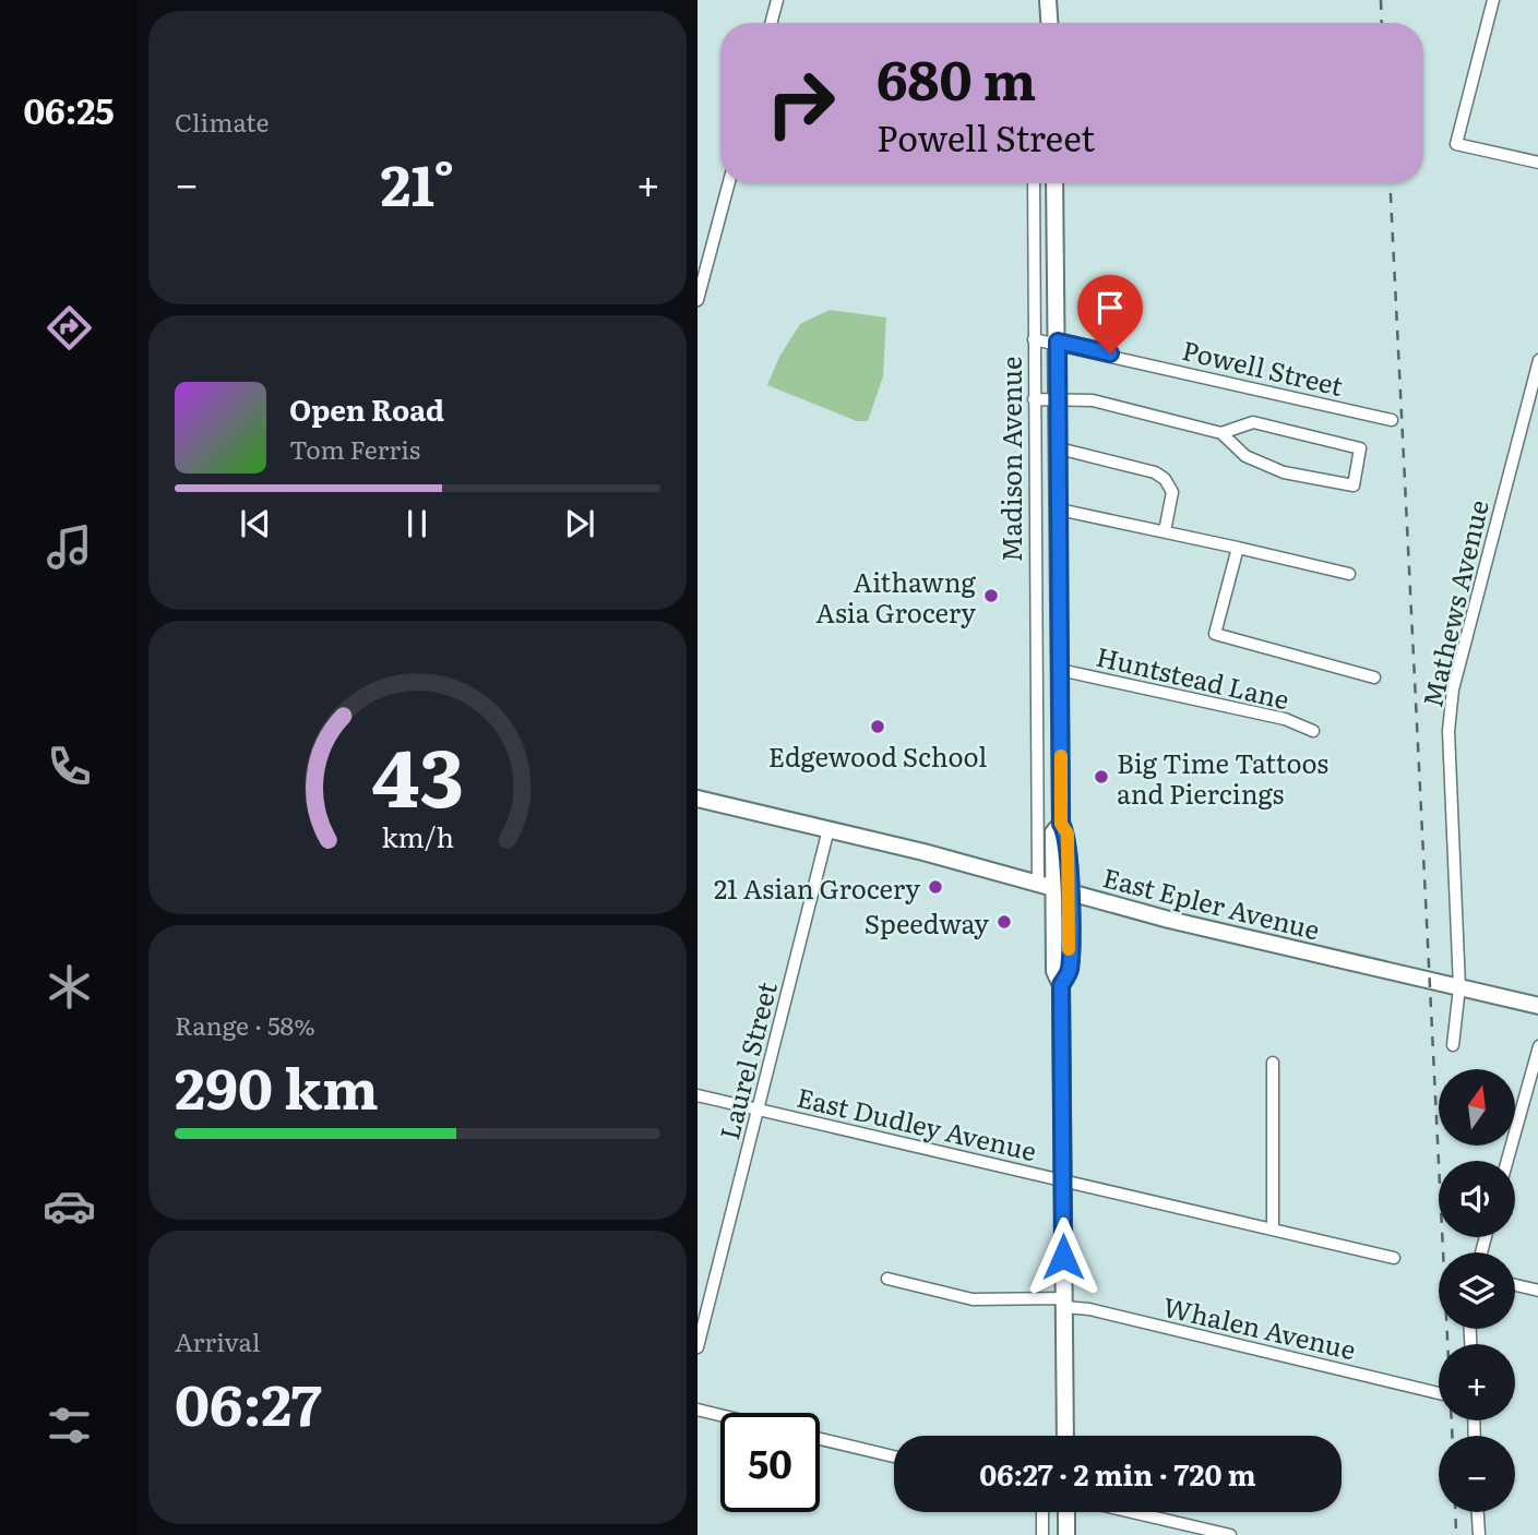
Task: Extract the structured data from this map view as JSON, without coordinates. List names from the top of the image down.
{
  "streets": {
    "main road": ["Madison Avenue", "East Epler Avenue"],
    "street": [
      "Powell Street",
      "Mathews Avenue",
      "Huntstead Lane",
      "Laurel Street",
      "East Dudley Avenue",
      "Whalen Avenue"
    ]
  },
  "crossings": [
    ["Powell Street", "Madison Avenue"],
    ["Madison Avenue", "Huntstead Lane"],
    ["Madison Avenue", "East Epler Avenue"],
    ["Madison Avenue", "East Dudley Avenue"],
    ["Madison Avenue", "Whalen Avenue"],
    ["Mathews Avenue", "East Epler Avenue"],
    ["East Epler Avenue", "Laurel Street"],
    ["Laurel Street", "East Dudley Avenue"]
  ],
  "places": [
    "Aithawng Asia Grocery",
    "Edgewood School",
    "Big Time Tattoos and Piercings",
    "21 Asian Grocery",
    "Speedway"
  ],
  "north": "top",
  "page": {
    "tabs": "06:25",
    "tile": [
      "Climate",
      ["Range · 58%", "290 km"],
      ["Arrival", "06:27"]
    ],
    "turn": ["680 m", "Powell Street"],
    "heat": ["−", "21°", "+"],
    "song": ["Open Road", "Tom Ferris"],
    "map_buttons": ["+", "−"],
    "limit": "50",
    "trip": "06:27 · 2 min · 720 m",
    "gauge": ["43", "km/h"]
  }
}
